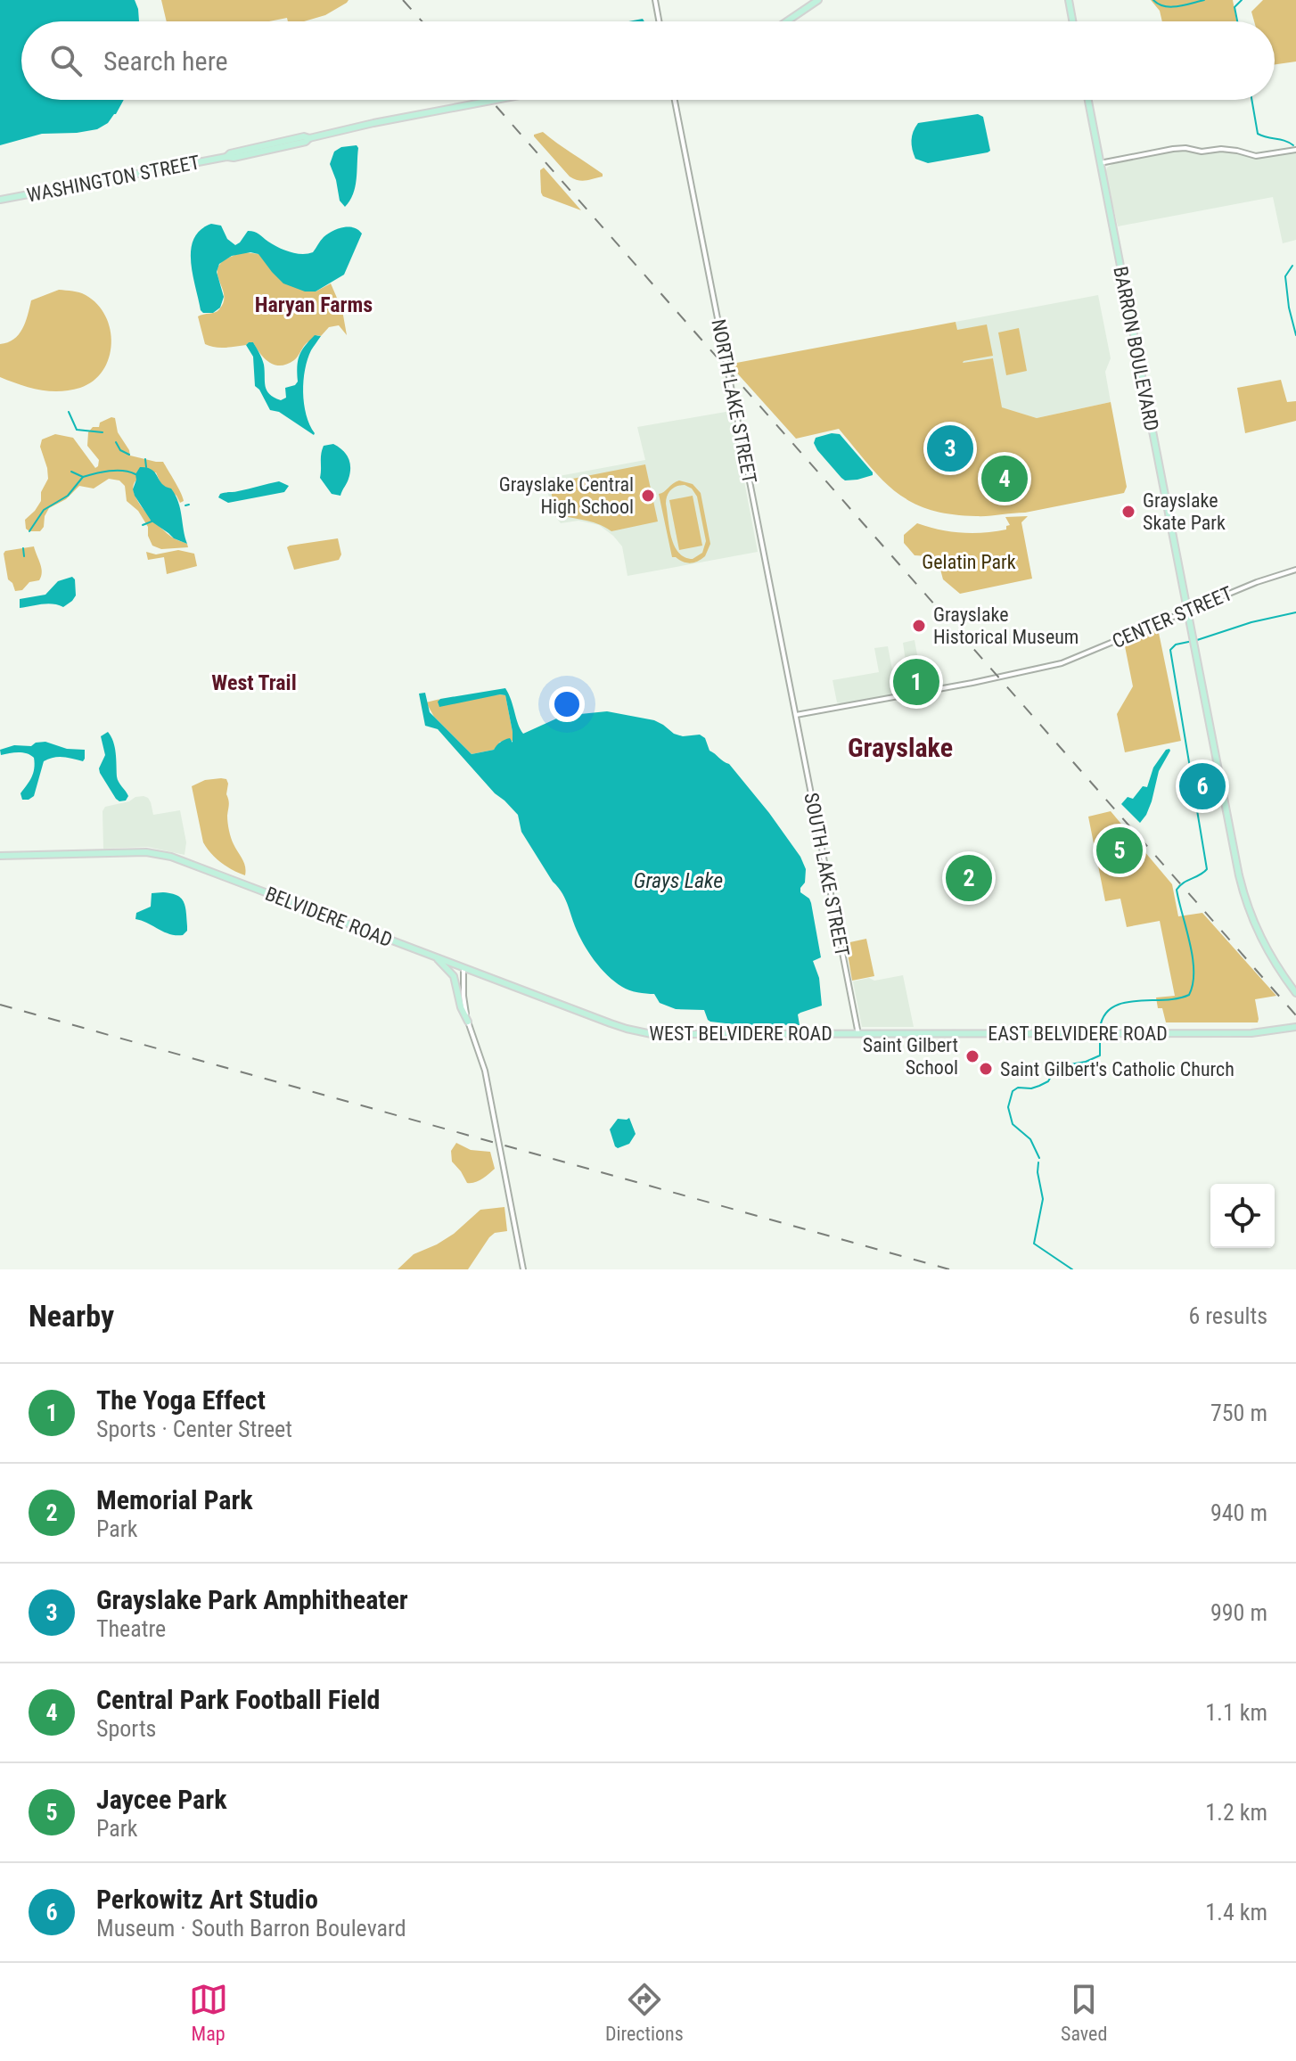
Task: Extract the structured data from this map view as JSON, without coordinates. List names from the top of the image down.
{
  "streets": {
    "main road": [
      "WASHINGTON STREET",
      "BARRON BOULEVARD",
      "BELVIDERE ROAD",
      "WEST BELVIDERE ROAD",
      "EAST BELVIDERE ROAD"
    ],
    "street": ["NORTH LAKE STREET", "CENTER STREET", "SOUTH LAKE STREET"]
  },
  "crossings": [
    ["BARRON BOULEVARD", "CENTER STREET"],
    ["NORTH LAKE STREET", "CENTER STREET"],
    ["NORTH LAKE STREET", "SOUTH LAKE STREET"],
    ["CENTER STREET", "SOUTH LAKE STREET"],
    ["SOUTH LAKE STREET", "WEST BELVIDERE ROAD"],
    ["SOUTH LAKE STREET", "EAST BELVIDERE ROAD"],
    ["BELVIDERE ROAD", "WEST BELVIDERE ROAD"],
    ["WEST BELVIDERE ROAD", "EAST BELVIDERE ROAD"]
  ],
  "districts": ["Haryan Farms", "West Trail", "Grayslake"],
  "water": ["Grays Lake"],
  "parks": ["Gelatin Park"],
  "places": [
    "Grayslake Central High School",
    "Grayslake Skate Park",
    "Grayslake Historical Museum",
    "Saint Gilbert School",
    "Saint Gilbert's Catholic Church"
  ],
  "page": {
    "search": "Search here",
    "pins": [
      "3",
      "4",
      "1",
      "6",
      "5",
      "2"
    ],
    "heading": ["Nearby", "6 results"],
    "list": [
      {
        "mark": "1",
        "name": "The Yoga Effect",
        "note": "Sports · Center Street",
        "value": "750 m"
      },
      {
        "mark": "2",
        "name": "Memorial Park",
        "note": "Park",
        "value": "940 m"
      },
      {
        "mark": "3",
        "name": "Grayslake Park Amphitheater",
        "note": "Theatre",
        "value": "990 m"
      },
      {
        "mark": "4",
        "name": "Central Park Football Field",
        "note": "Sports",
        "value": "1.1 km"
      },
      {
        "mark": "5",
        "name": "Jaycee Park",
        "note": "Park",
        "value": "1.2 km"
      },
      {
        "mark": "6",
        "name": "Perkowitz Art Studio",
        "note": "Museum · South Barron Boulevard",
        "value": "1.4 km"
      }
    ],
    "nav": ["Map", "Directions", "Saved"]
  }
}
